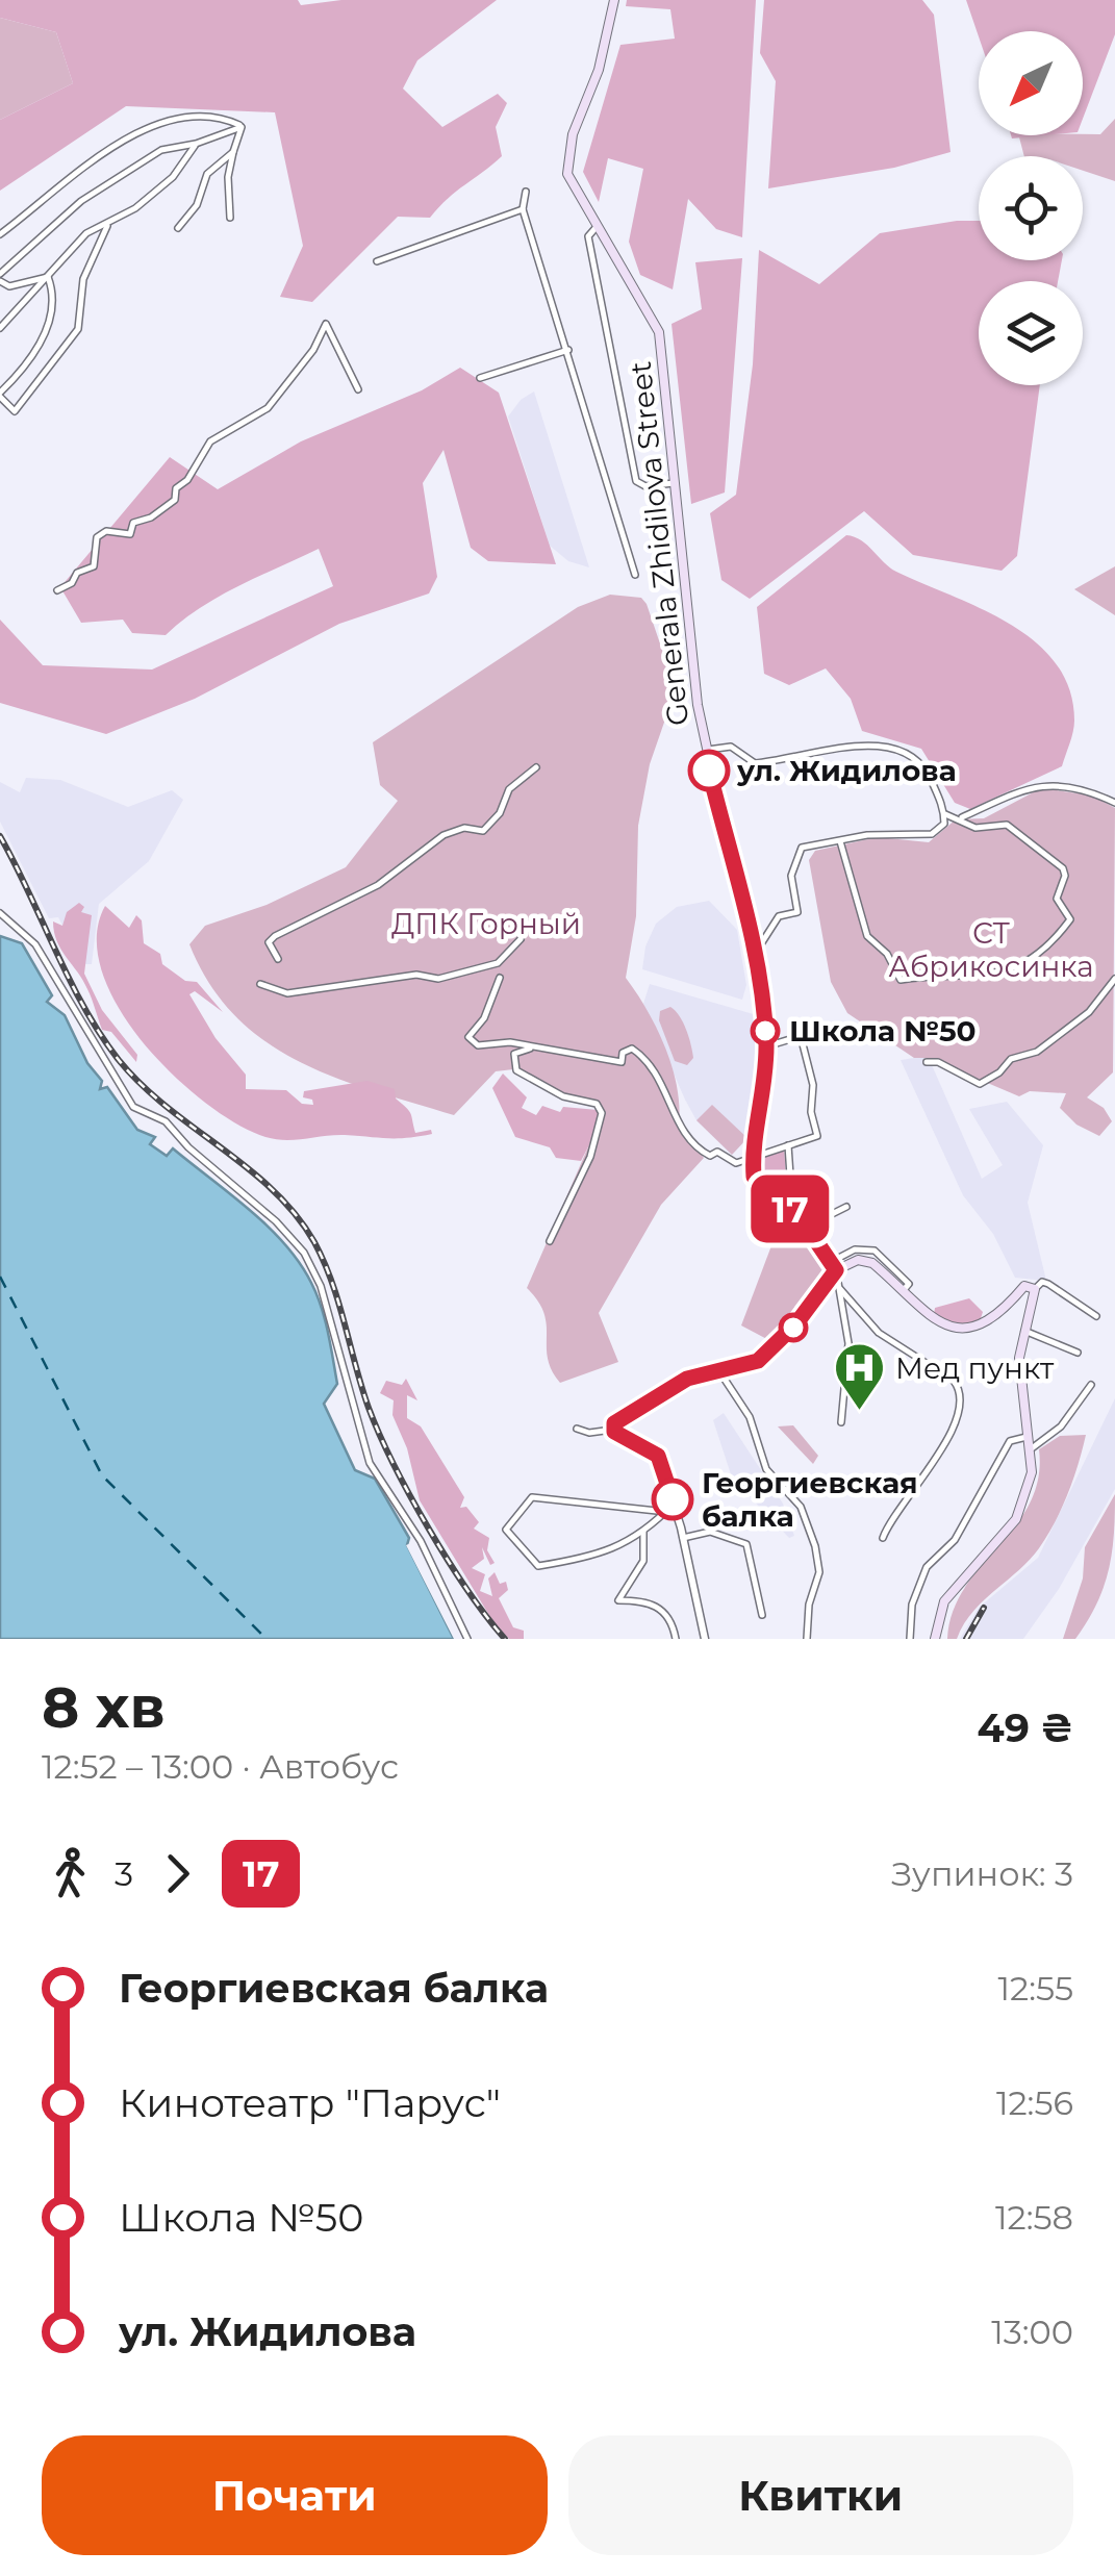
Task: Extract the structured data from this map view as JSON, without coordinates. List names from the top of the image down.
{
  "streets": {
    "main road": ["Generala Zhidilova Street"]
  },
  "parks": ["ДПК Горный", "СТ Абрикосинка"],
  "places": {
    "other": ["ул. Жидилова", "Школа №50", "Георгиевская балка"],
    "hospital": ["Мед пункт"]
  },
  "lines": ["bus line 17"],
  "north": "bottom left",
  "page": {
    "on_map": "17",
    "heading": ["8 хв", "12:52 – 13:00 · Автобус", "49 ₴"],
    "legs": ["3", "17", "Зупинок: 3"],
    "list": [
      {
        "name": "Георгиевская балка",
        "value": "12:55"
      },
      {
        "name": "Кинотеатр \"Парус\"",
        "value": "12:56"
      },
      {
        "name": "Школа №50",
        "value": "12:58"
      },
      {
        "name": "ул. Жидилова",
        "value": "13:00"
      }
    ],
    "buttons": ["Почати", "Квитки"]
  }
}
